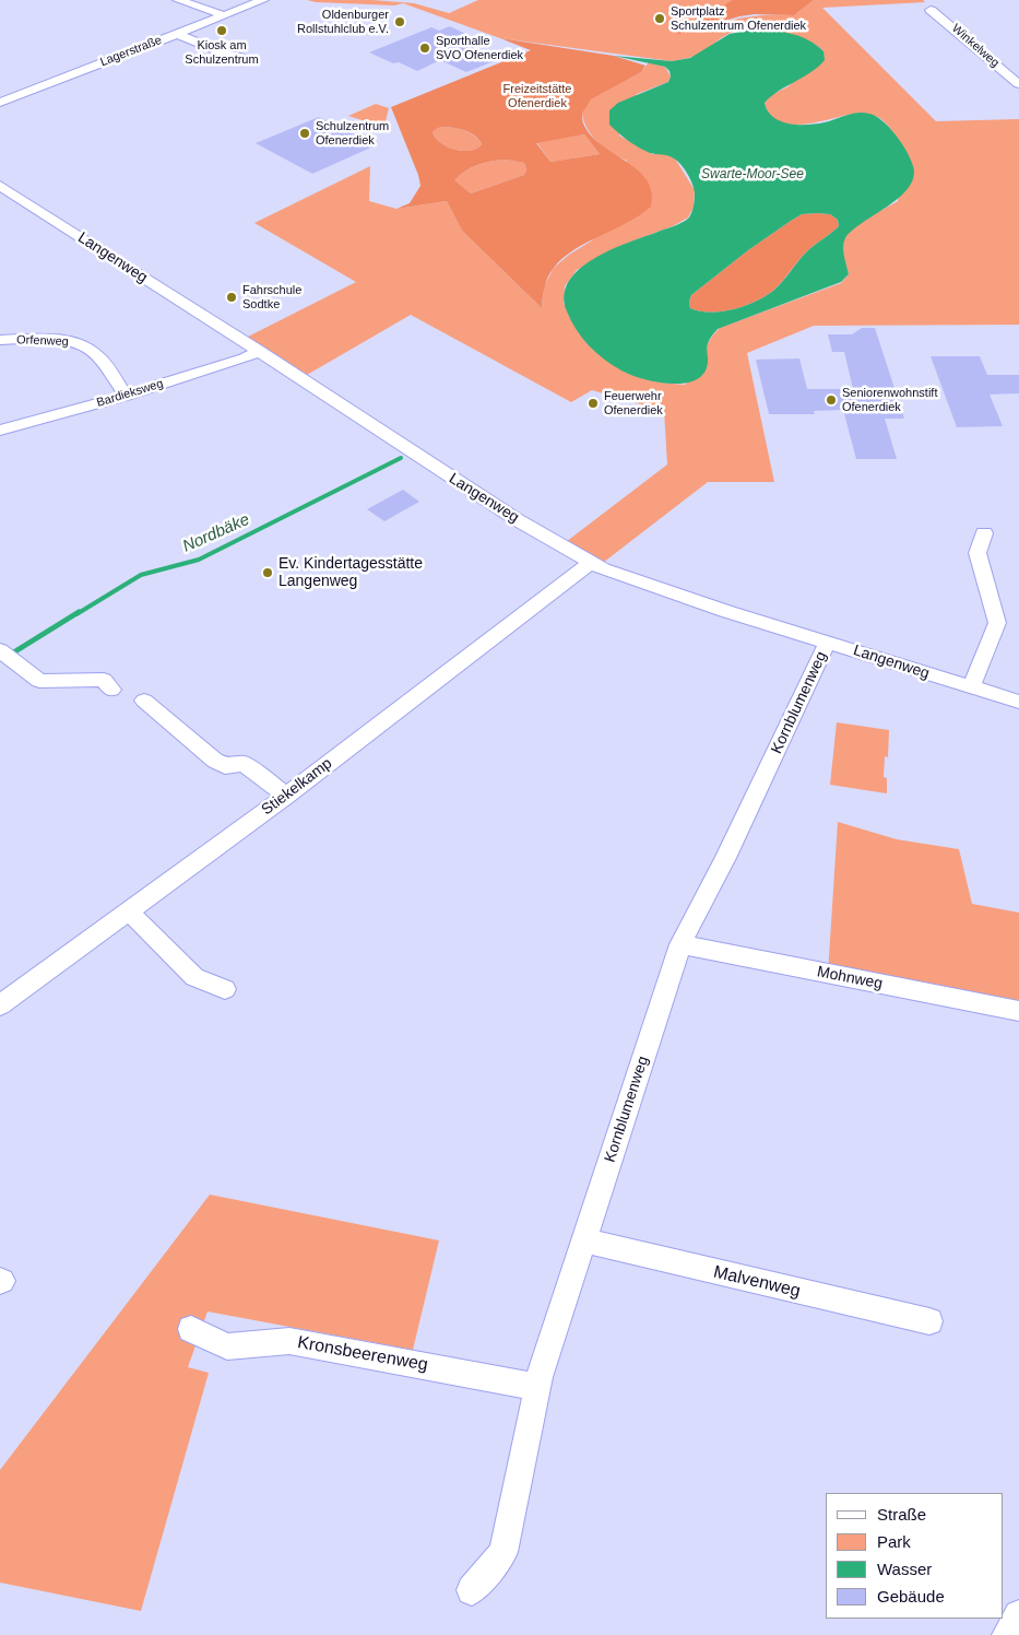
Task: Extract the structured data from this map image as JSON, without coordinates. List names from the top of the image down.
{
  "streets": {
    "street": [
      "Winkelweg",
      "Lagerstraße",
      "Langenweg",
      "Orfenweg",
      "Bardieksweg",
      "Kornblumenweg",
      "Stiekelkamp",
      "Mohnweg",
      "Malvenweg",
      "Kronsbeerenweg"
    ]
  },
  "crossings": [
    ["Langenweg", "Bardieksweg"],
    ["Langenweg", "Kornblumenweg"],
    ["Langenweg", "Stiekelkamp"],
    ["Orfenweg", "Bardieksweg"],
    ["Kornblumenweg", "Mohnweg"],
    ["Kornblumenweg", "Malvenweg"],
    ["Kornblumenweg", "Kronsbeerenweg"]
  ],
  "water": ["Swarte-Moor-See", "Nordbäke"],
  "parks": ["Freizeitstätte Ofenerdiek"],
  "places": [
    "Sportplatz Schulzentrum Ofenerdiek",
    "Oldenburger Rollstuhlclub e.V.",
    "Kiosk am Schulzentrum",
    "Sporthalle SVO Ofenerdiek",
    "Schulzentrum Ofenerdiek",
    "Fahrschule Sodtke",
    "Seniorenwohnstift Ofenerdiek",
    "Feuerwehr Ofenerdiek",
    "Ev. Kindertagesstätte Langenweg"
  ],
  "legend": [
    "Straße",
    "Park",
    "Wasser",
    "Gebäude"
  ]
}
